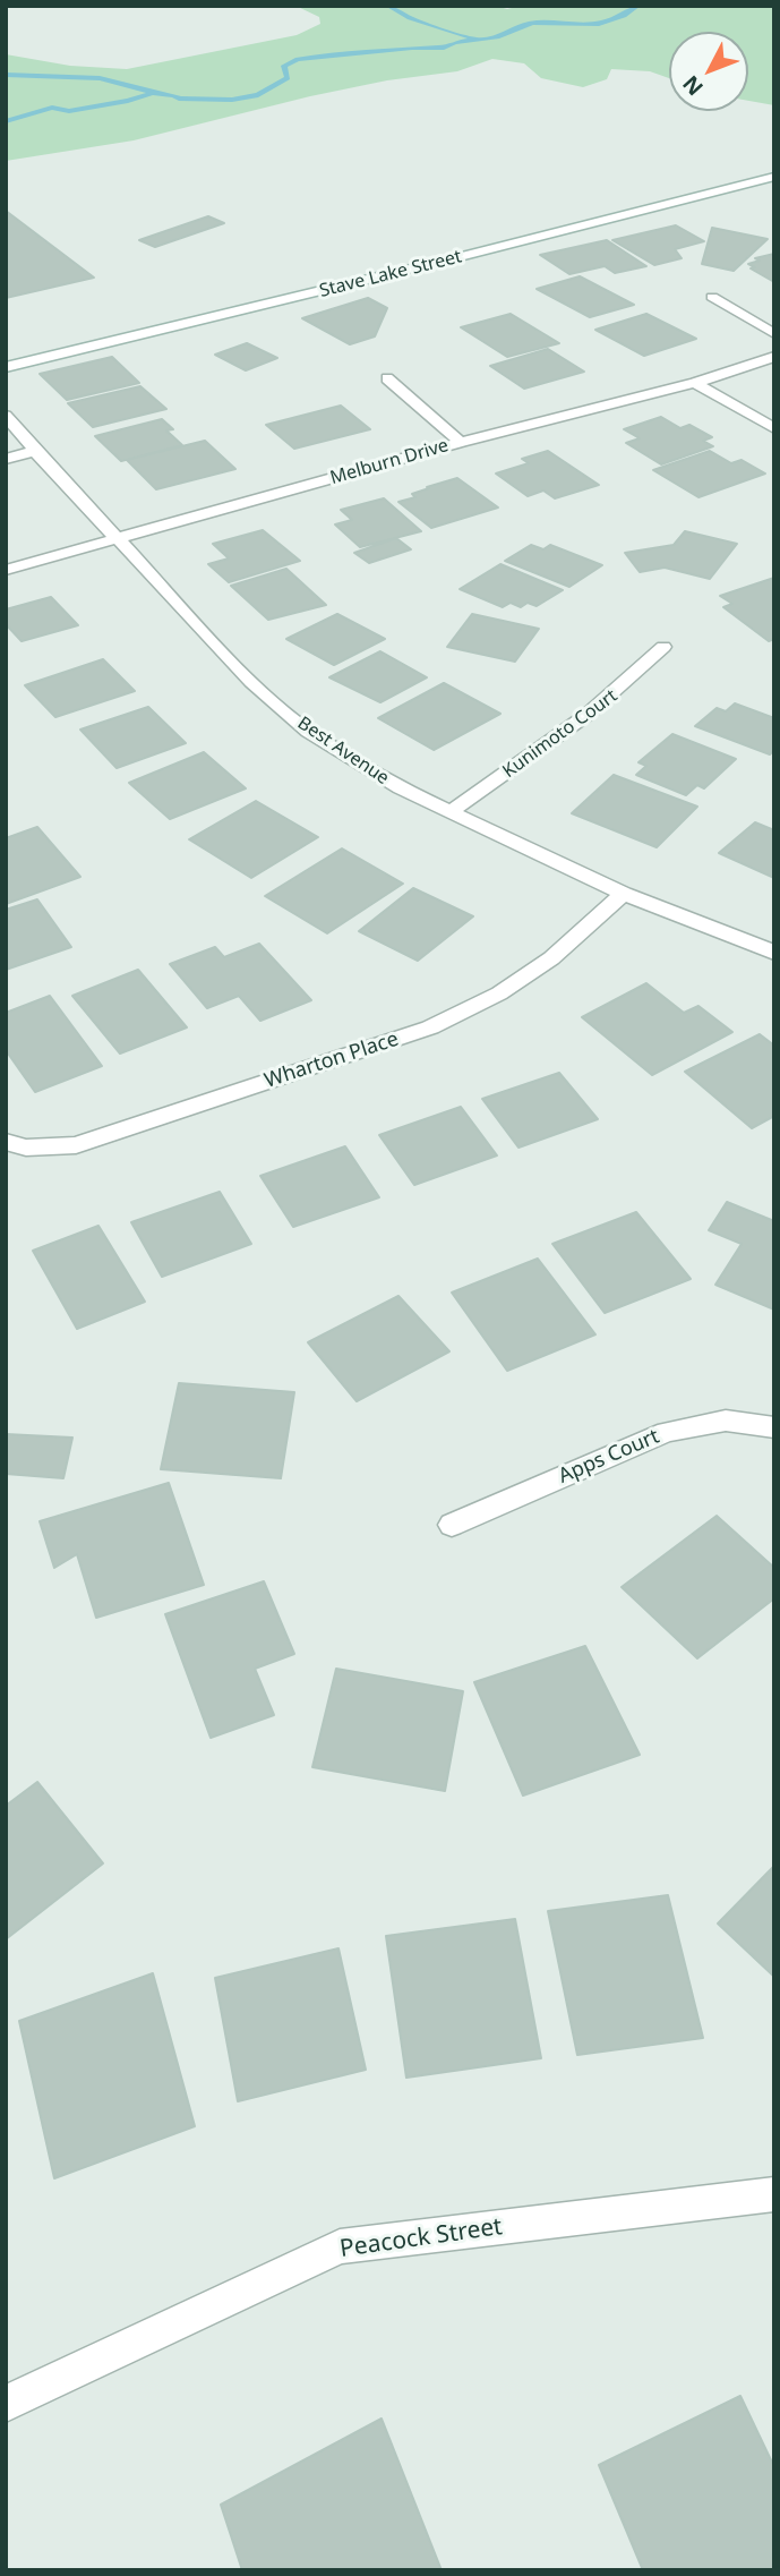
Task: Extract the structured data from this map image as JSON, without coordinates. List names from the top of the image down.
{
  "streets": {
    "street": [
      "Stave Lake Street",
      "Melburn Drive",
      "Kunimoto Court",
      "Best Avenue",
      "Wharton Place",
      "Apps Court",
      "Peacock Street"
    ]
  },
  "crossings": [
    ["Melburn Drive", "Best Avenue"],
    ["Kunimoto Court", "Best Avenue"],
    ["Best Avenue", "Wharton Place"]
  ],
  "north": "bottom left"
}
